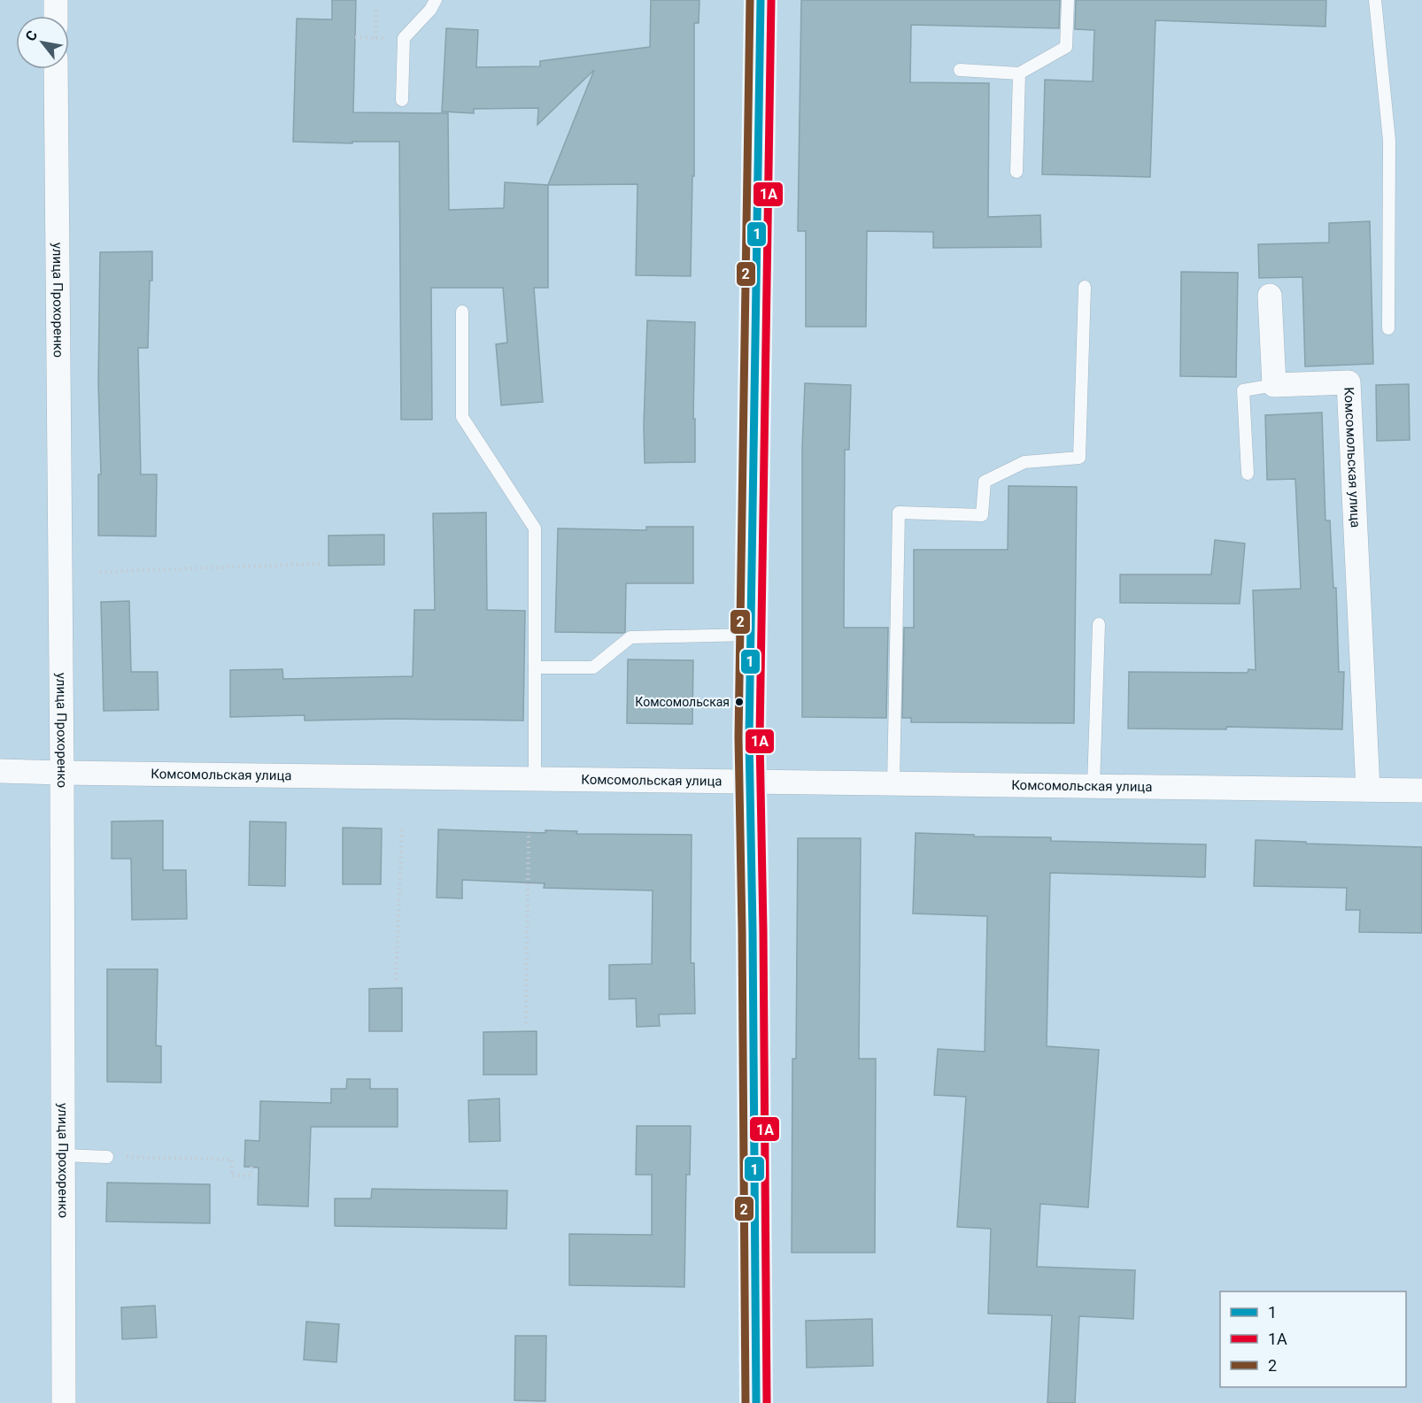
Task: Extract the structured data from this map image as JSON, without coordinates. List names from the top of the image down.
{
  "streets": {
    "street": ["улица Прохоренко", "Комсомольская улица"]
  },
  "crossings": [
    ["улица Прохоренко", "Комсомольская улица"]
  ],
  "places": ["Комсомольская"],
  "lines": ["transit line 1", "transit line 1А", "transit line 2"],
  "legend": ["1", "1А", "2"],
  "north": "top left"
}
